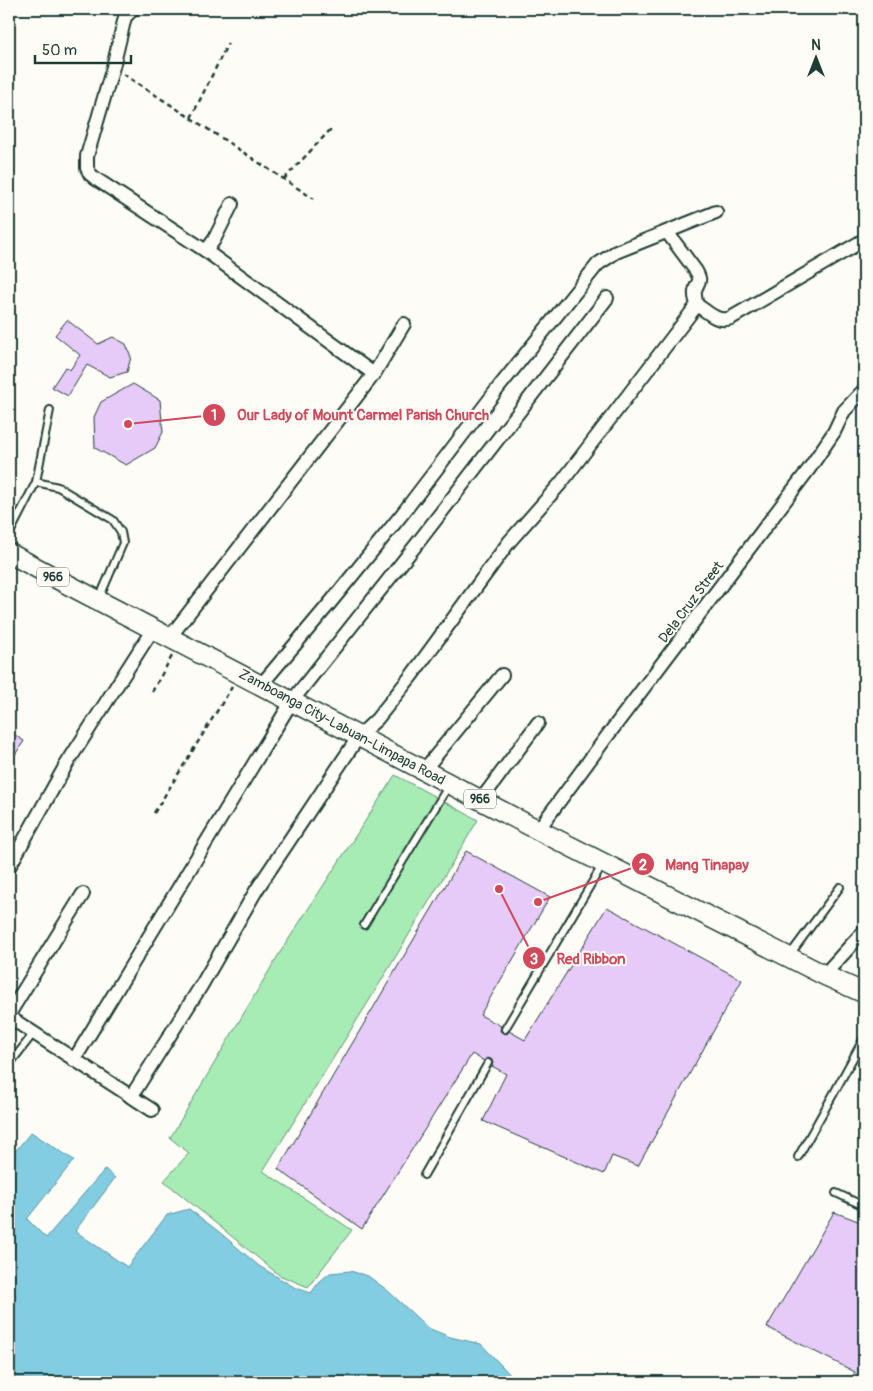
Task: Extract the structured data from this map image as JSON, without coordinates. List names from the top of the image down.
{
  "streets": {
    "main road": ["966", "Zamboanga City-Labuan-Limpapa Road"],
    "street": ["Dela Cruz Street"]
  },
  "crossings": [
    ["Dela Cruz Street", "Zamboanga City-Labuan-Limpapa Road"]
  ],
  "places": ["Our Lady of Mount Carmel Parish Church", "Red Ribbon", "Mang Tinapay"],
  "scale_bar": "50 m",
  "north": "top"
}
